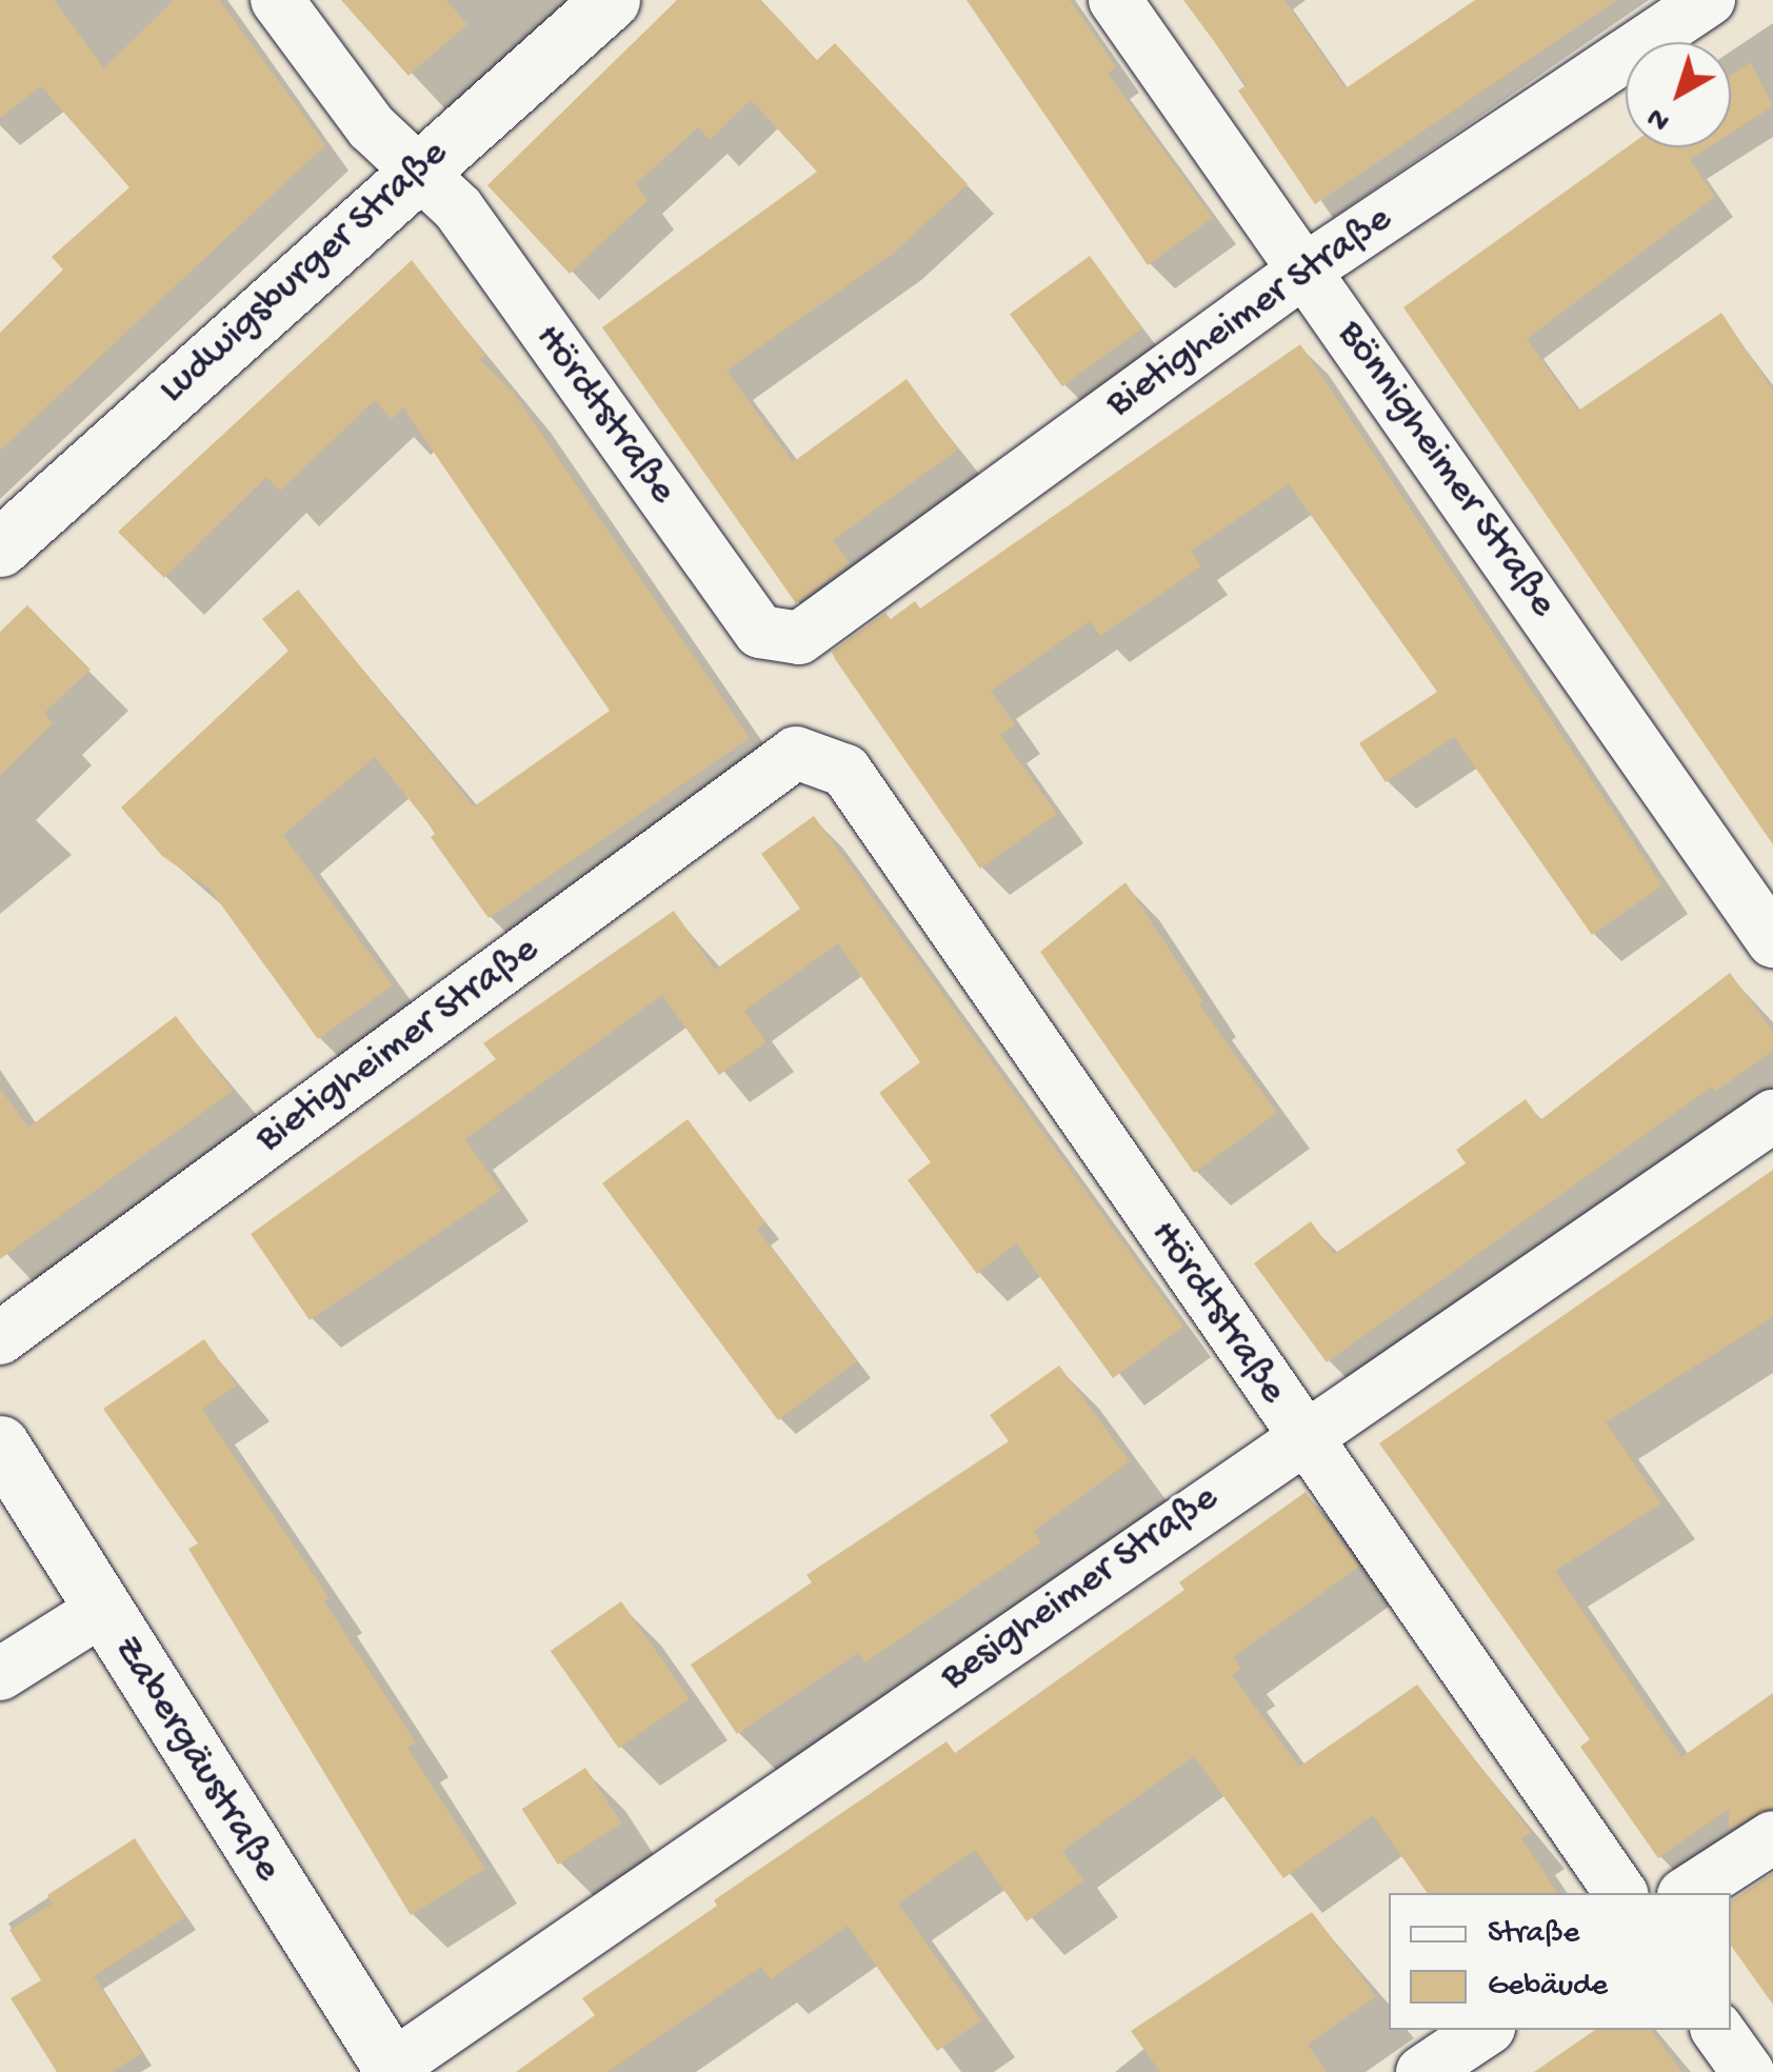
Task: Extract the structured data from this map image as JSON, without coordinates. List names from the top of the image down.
{
  "streets": {
    "main road": ["Ludwigsburger Straße", "Zabergäustraße"],
    "street": [
      "Bietigheimer Straße",
      "Hördtstraße",
      "Bönnigheimer Straße",
      "Besigheimer Straße"
    ]
  },
  "crossings": [
    ["Ludwigsburger Straße", "Hördtstraße"],
    ["Bietigheimer Straße", "Hördtstraße"],
    ["Bietigheimer Straße", "Bönnigheimer Straße"],
    ["Hördtstraße", "Besigheimer Straße"],
    ["Besigheimer Straße", "Zabergäustraße"]
  ],
  "legend": ["Straße", "Gebäude"],
  "north": "bottom left"
}
